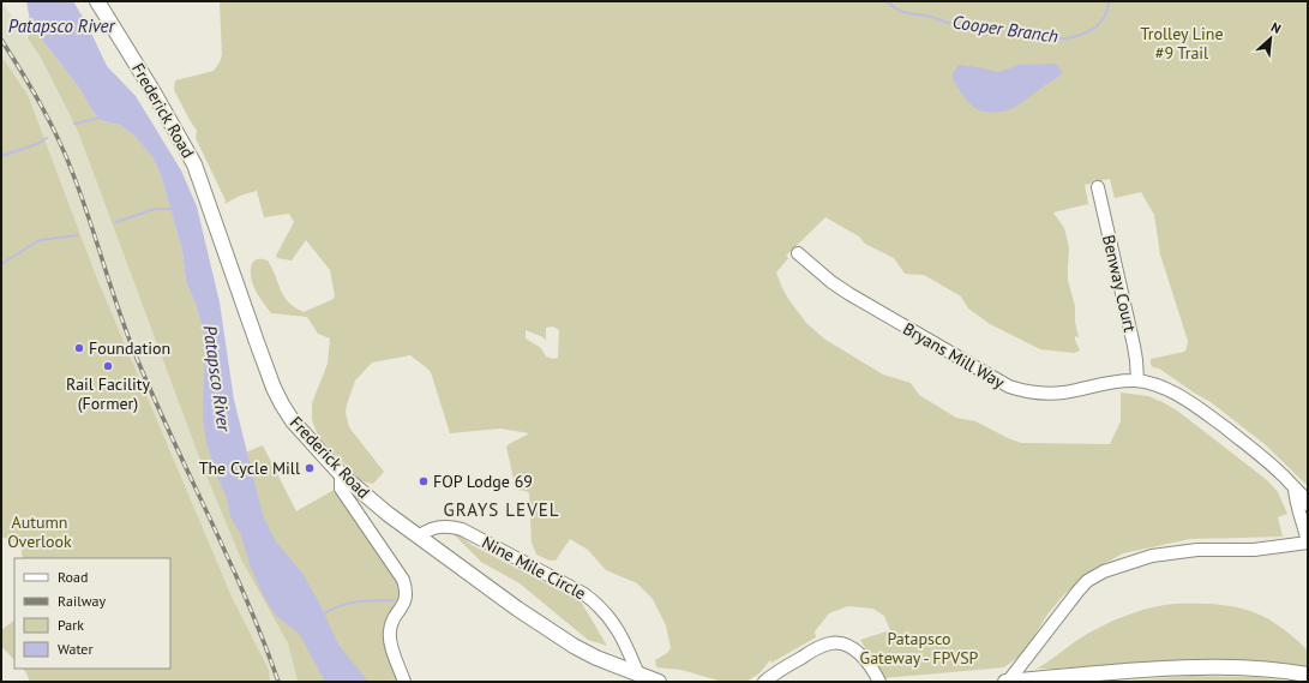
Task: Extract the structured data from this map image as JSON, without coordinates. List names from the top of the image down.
{
  "streets": {
    "main road": ["Frederick Road"],
    "street": ["Benway Court", "Bryans Mill Way", "Nine Mile Circle"]
  },
  "crossings": [
    ["Frederick Road", "Nine Mile Circle"],
    ["Benway Court", "Bryans Mill Way"]
  ],
  "districts": ["GRAYS LEVEL"],
  "water": ["Patapsco River", "Cooper Branch"],
  "parks": ["Trolley Line #9 Trail", "Autumn Overlook", "Patapsco Gateway - FPVSP"],
  "places": [
    "Foundation",
    "Rail Facility (Former)",
    "The Cycle Mill",
    "FOP Lodge 69"
  ],
  "legend": [
    "Road",
    "Railway",
    "Park",
    "Water"
  ],
  "north": "top right"
}
